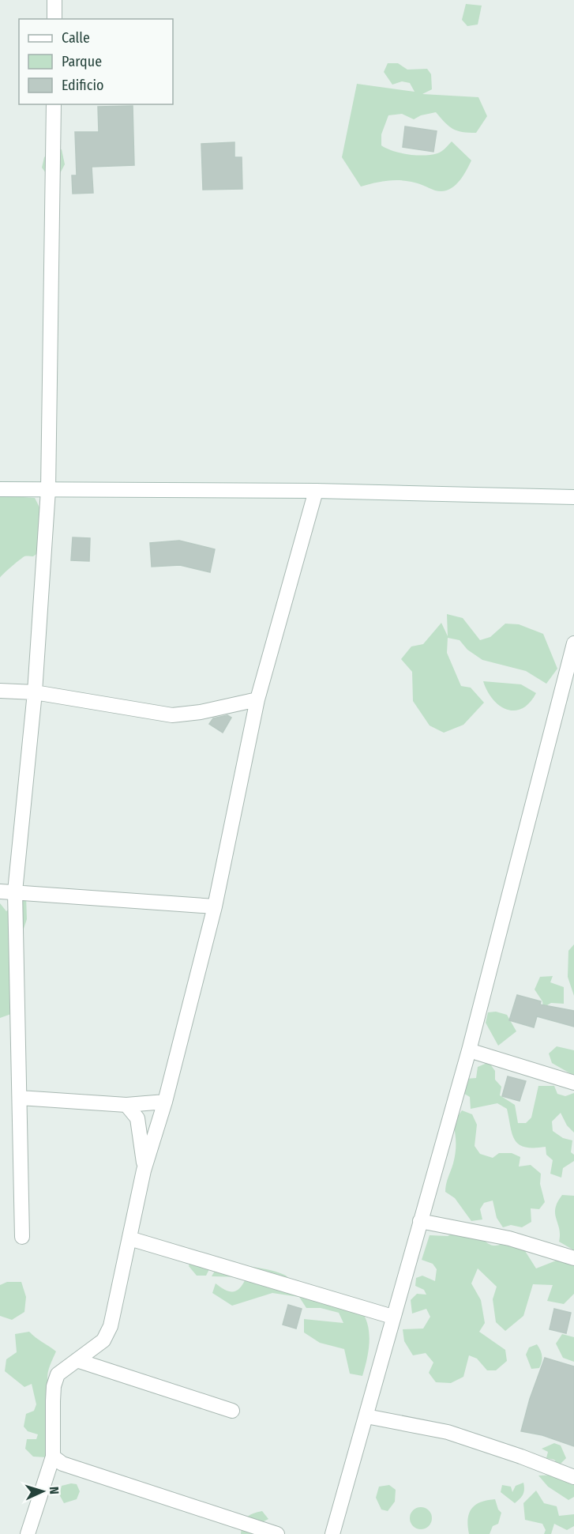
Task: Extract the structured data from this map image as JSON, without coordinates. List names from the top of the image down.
{
  "legend": ["Calle", "Parque", "Edificio"],
  "north": "right"
}
